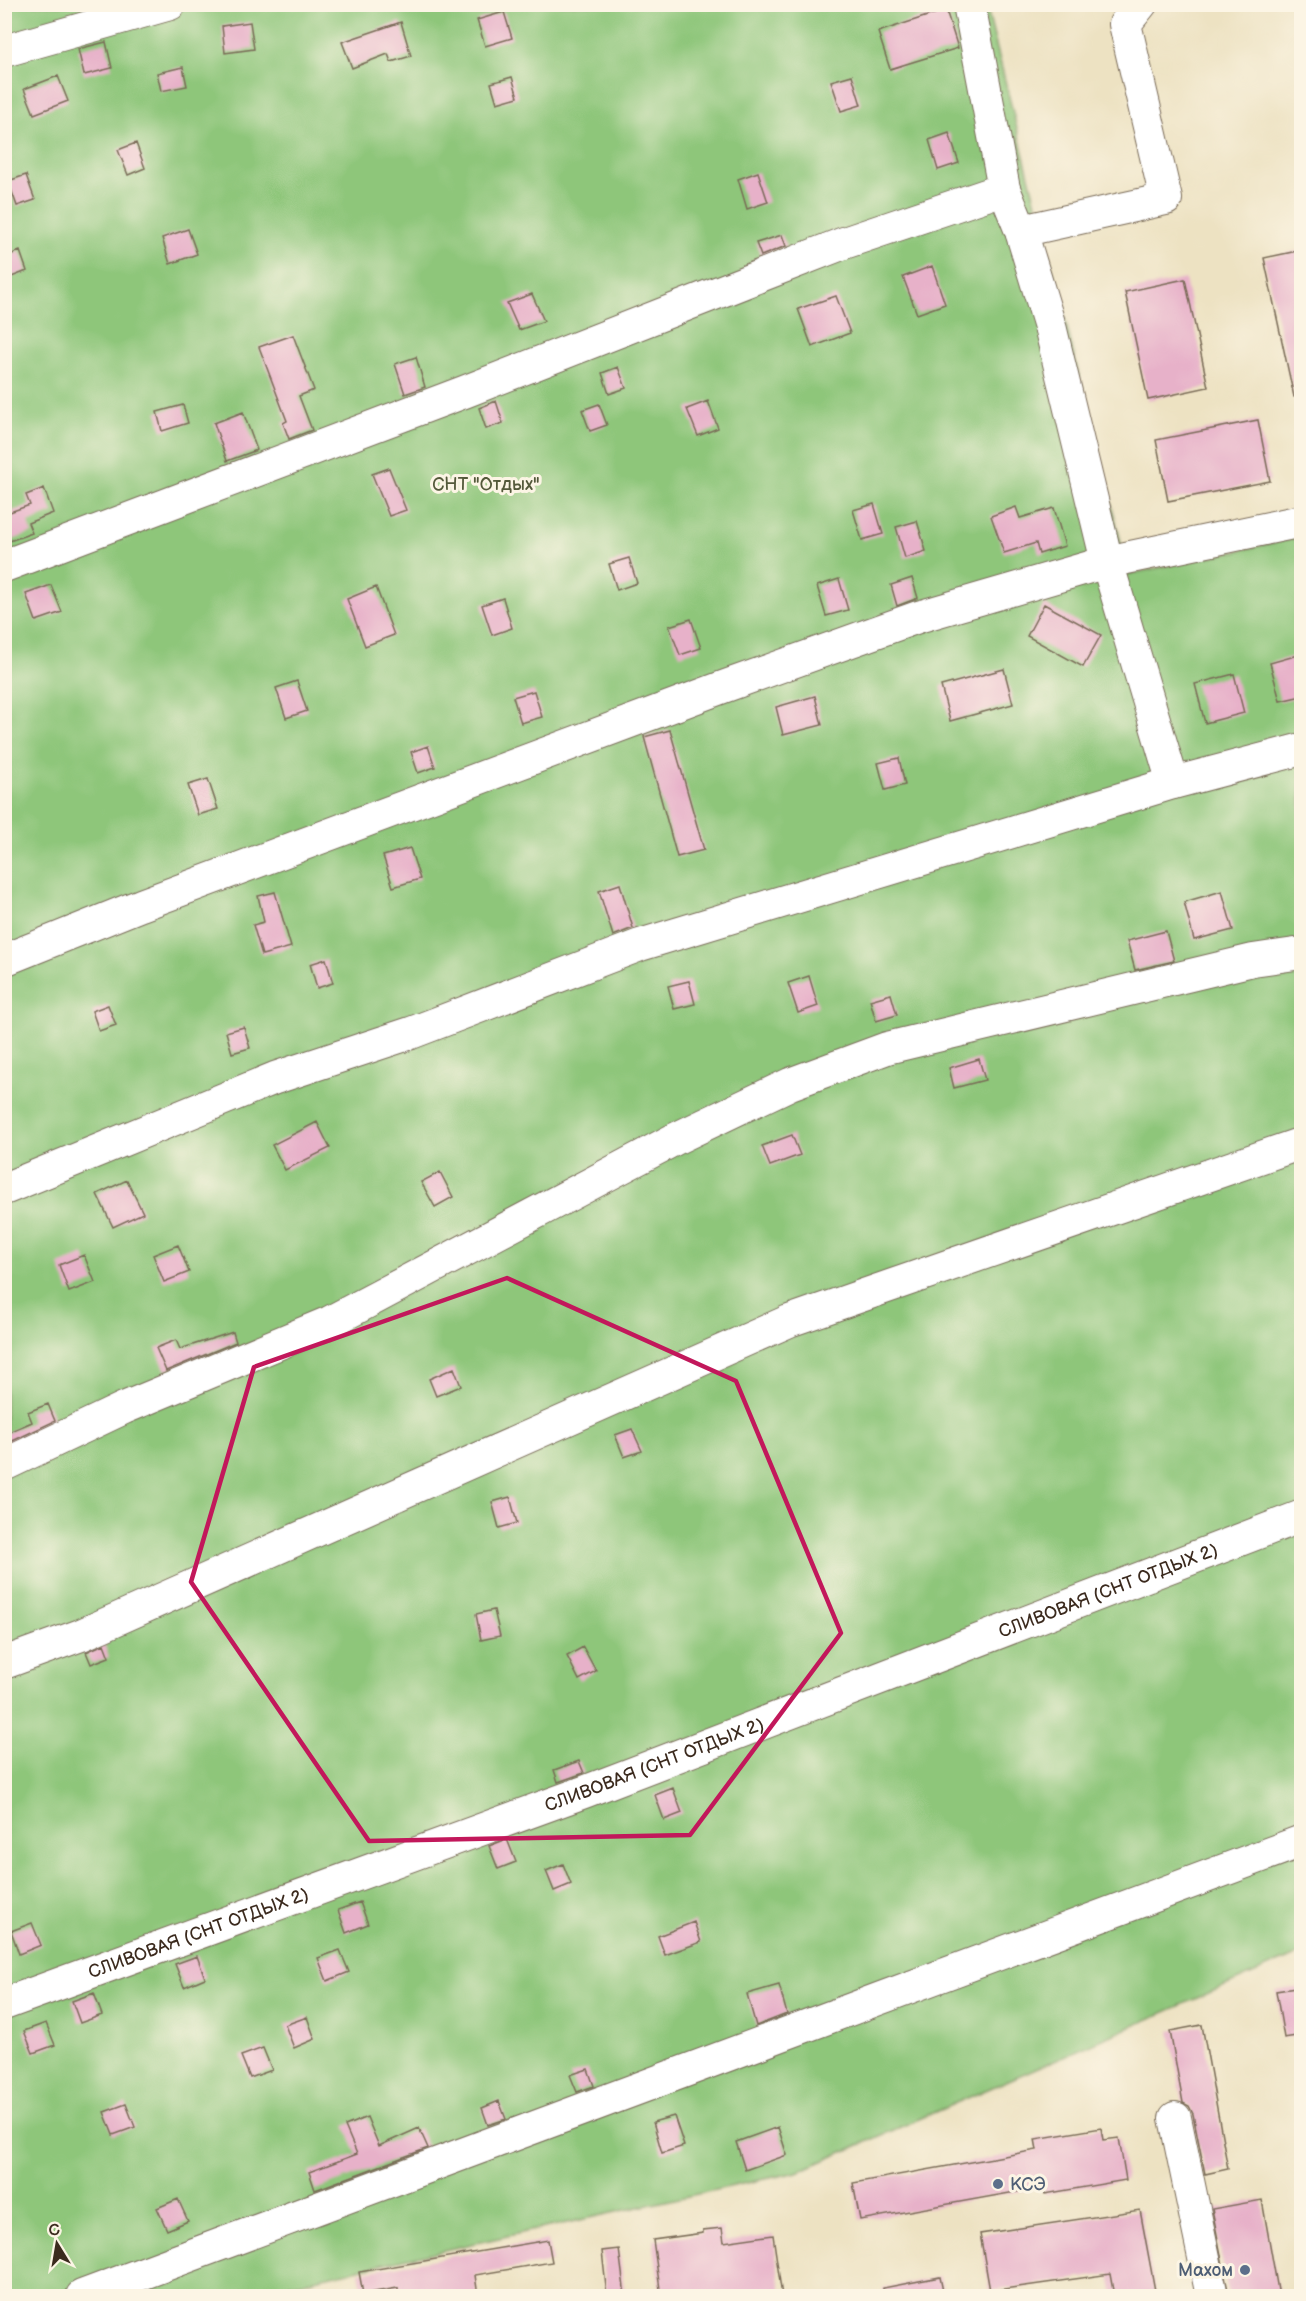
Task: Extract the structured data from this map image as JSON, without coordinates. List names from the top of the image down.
{
  "streets": {
    "lane": ["СЛИВОВАЯ (СНТ ОТДЫХ 2)"]
  },
  "parks": ["СНТ \"Отдых\""],
  "places": ["КСЭ", "Махом"],
  "north": "top"
}
